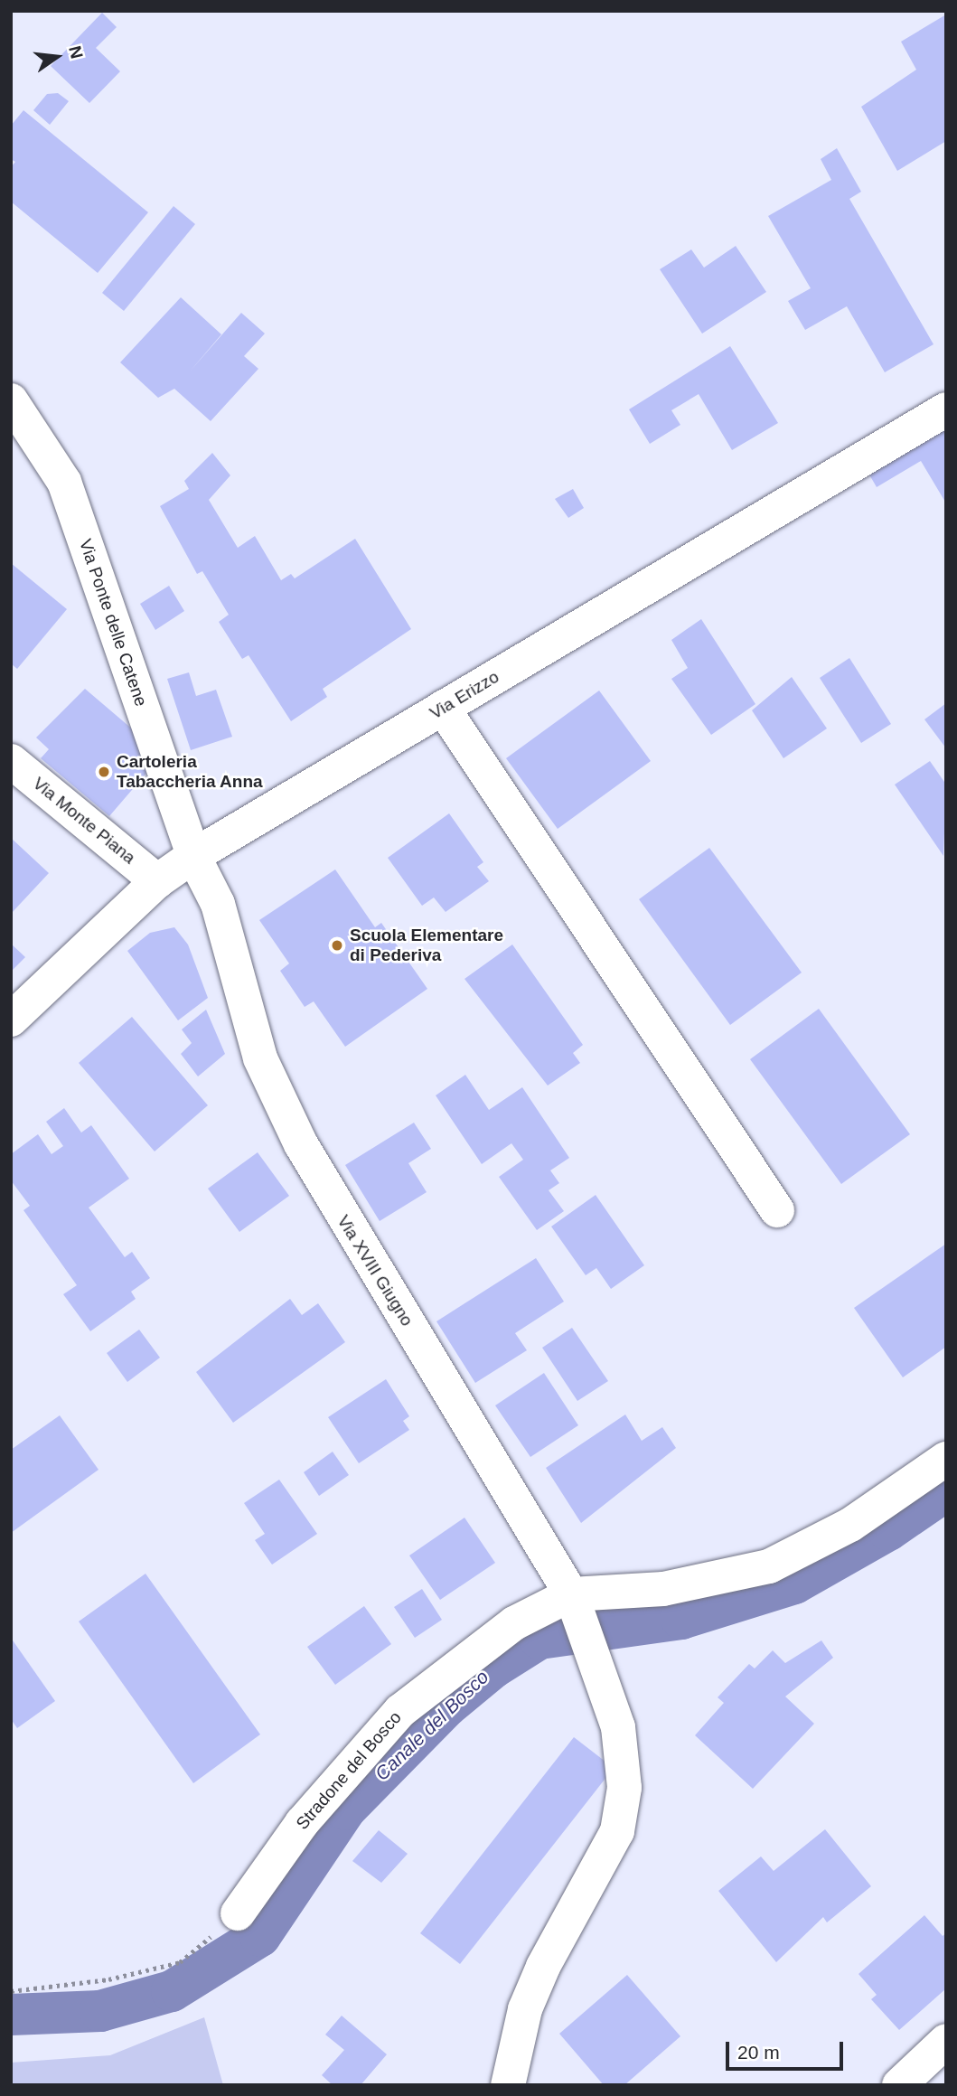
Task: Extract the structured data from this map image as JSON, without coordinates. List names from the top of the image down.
{
  "streets": {
    "main road": [
      "Via Ponte delle Catene",
      "Via Erizzo",
      "Via Monte Piana",
      "Via XVIII Giugno",
      "Stradone del Bosco"
    ]
  },
  "crossings": [
    ["Via Ponte delle Catene", "Via Erizzo"],
    ["Via Ponte delle Catene", "Via XVIII Giugno"],
    ["Via Erizzo", "Via Monte Piana"],
    ["Via Erizzo", "Via XVIII Giugno"],
    ["Via XVIII Giugno", "Stradone del Bosco"]
  ],
  "water": ["Canale del Bosco"],
  "places": ["Cartoleria Tabaccheria Anna", "Scuola Elementare di Pederiva"],
  "scale_bar": "20 m",
  "north": "right"
}
